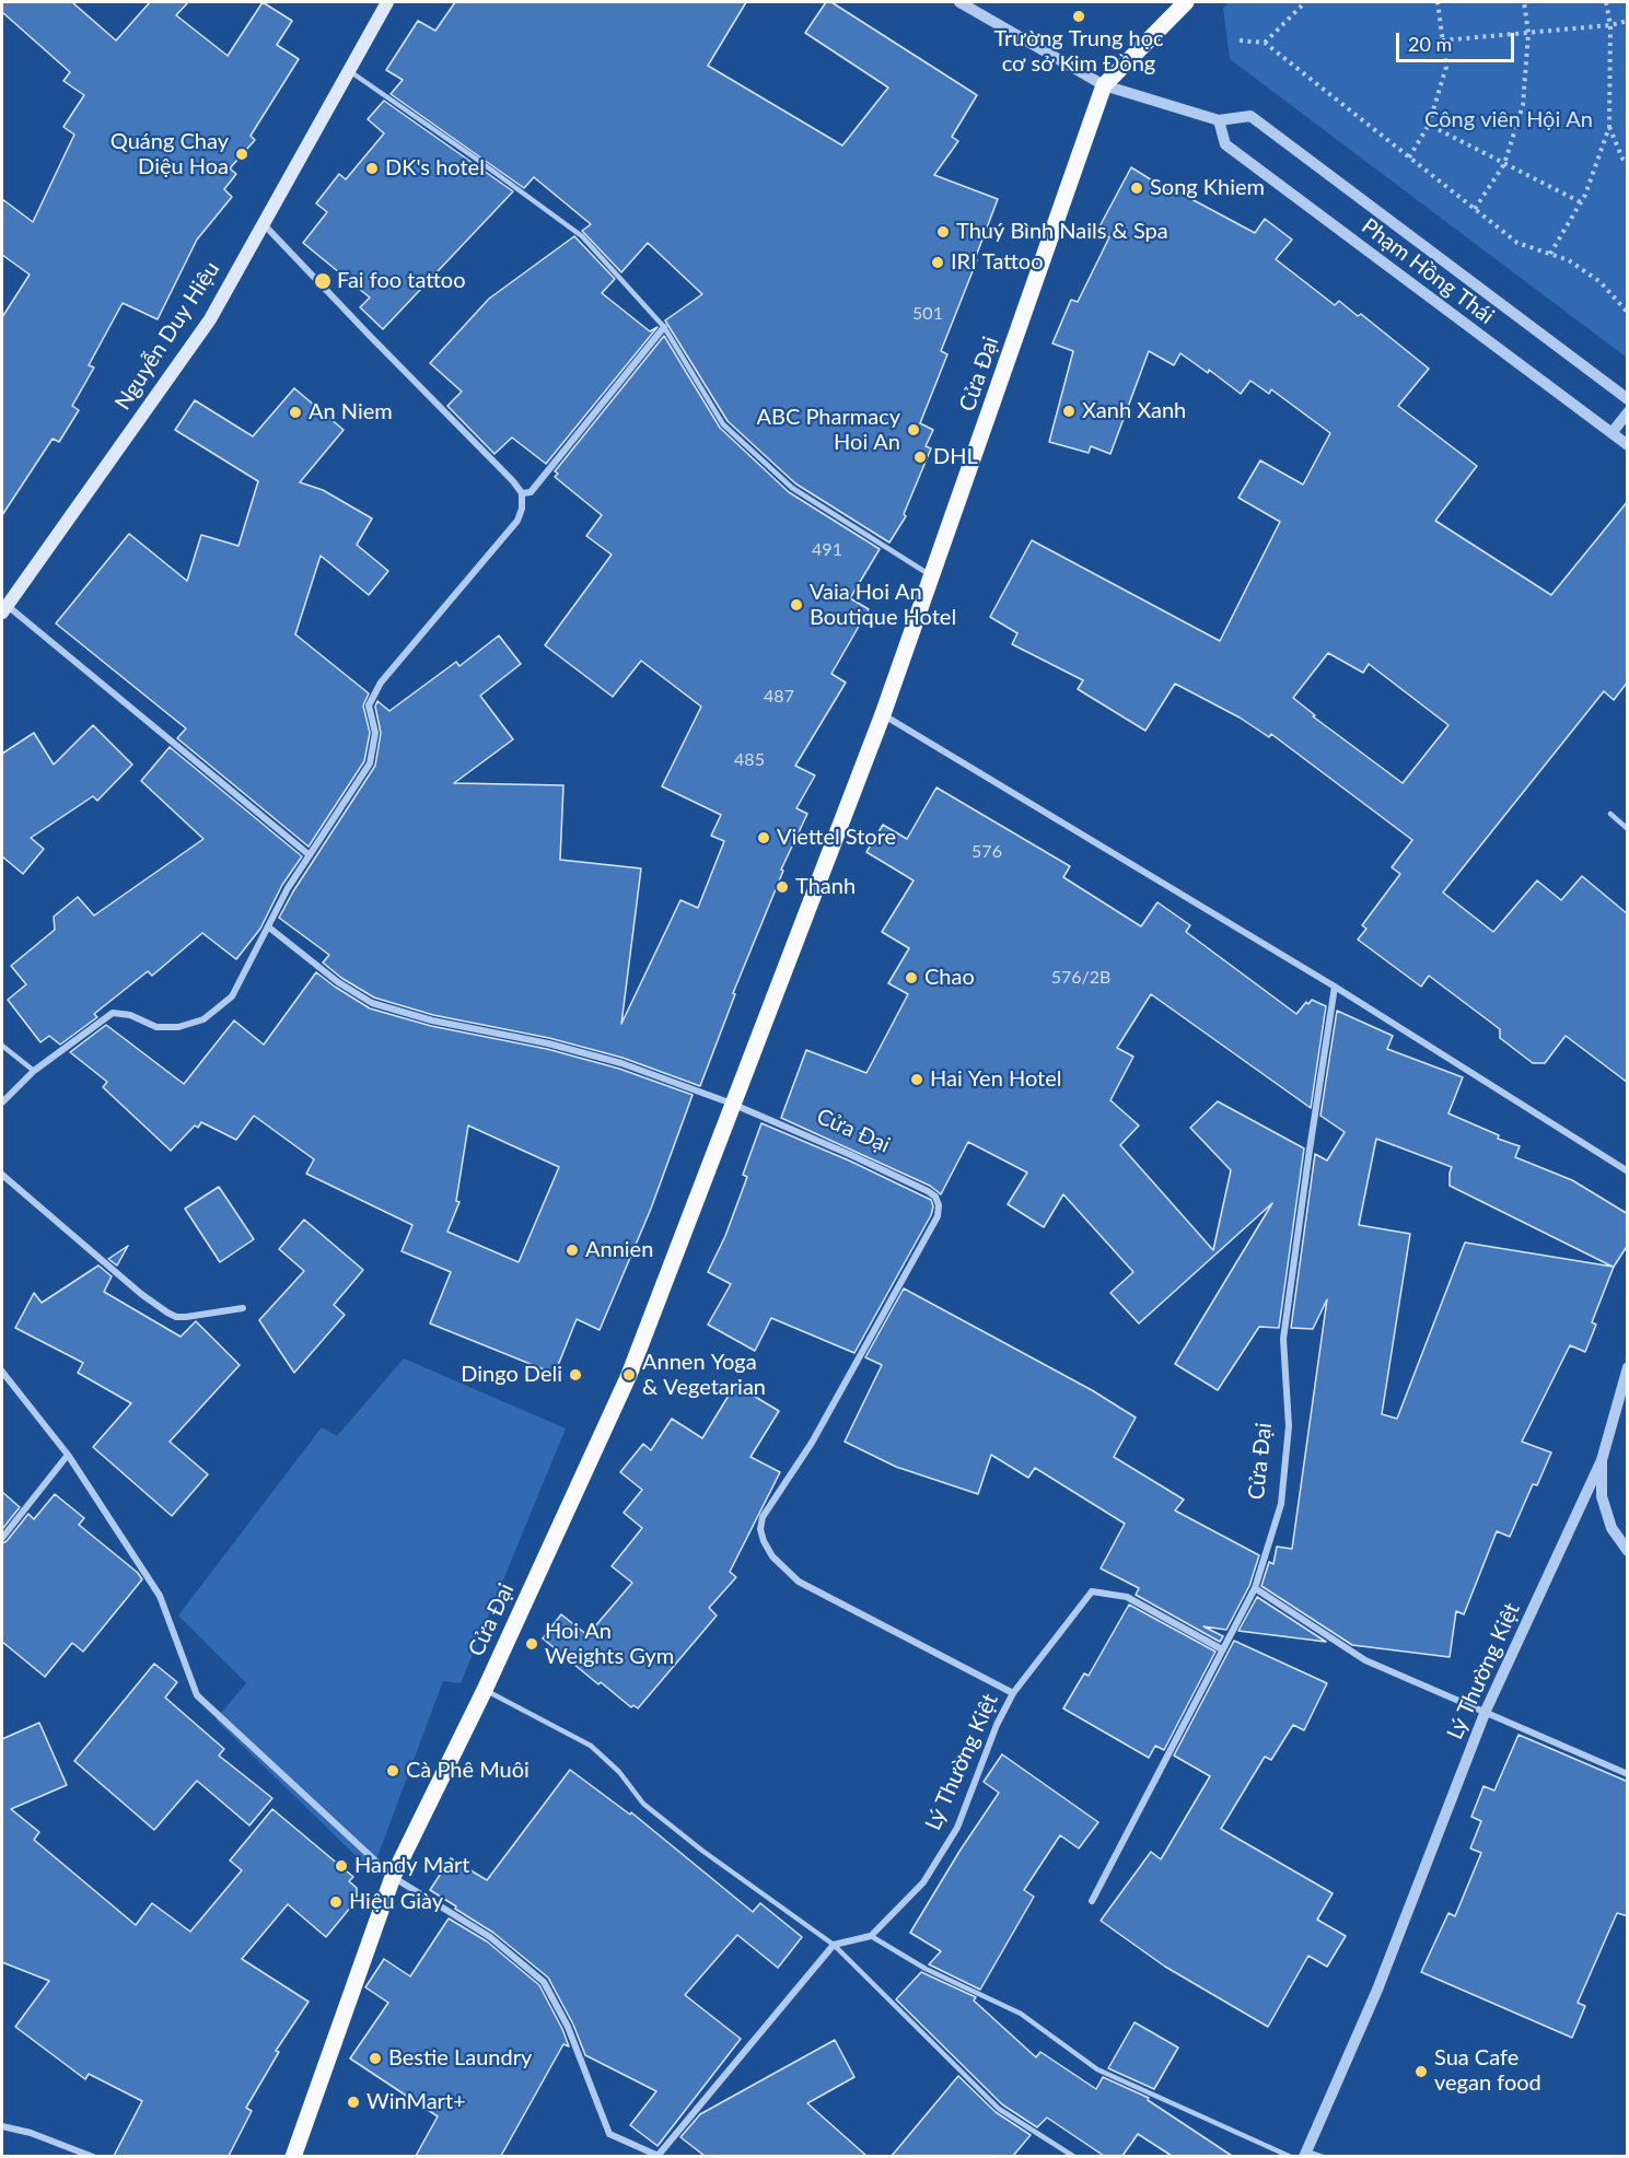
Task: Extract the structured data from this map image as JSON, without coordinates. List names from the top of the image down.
{
  "streets": {
    "main road": ["Nguyễn Duy Hiệu", "Cửa Đại"],
    "street": ["Phạm Hồng Thái", "Lý Thường Kiệt"]
  },
  "crossings": [
    ["Phạm Hồng Thái", "Cửa Đại"],
    ["Cửa Đại", "Lý Thường Kiệt"]
  ],
  "parks": ["Công viên Hội An"],
  "places": [
    "Trường Trung học cơ sở Kim Đồng",
    "Quáng Chay Diệu Hoa",
    "DK's hotel",
    "Song Khiem",
    "Thuý Bình Nails & Spa",
    "IRI Tattoo",
    "Fai foo tattoo",
    "Xanh Xanh",
    "An Niem",
    "ABC Pharmacy Hoi An",
    "DHL",
    "Vaia Hoi An Boutique Hotel",
    "Viettel Store",
    "Thanh",
    "Chao",
    "Hai Yen Hotel",
    "Annien",
    "Dingo Deli",
    "Annen Yoga & Vegetarian",
    "Hoi An Weights Gym",
    "Cà Phê Muôi",
    "Handy Mart",
    "Hiệu Giày",
    "Bestie Laundry",
    "Sua Cafe vegan food",
    "WinMart+"
  ],
  "house_numbers": [
    "501",
    "491",
    "487",
    "485",
    "576",
    "576/2B"
  ],
  "scale_bar": "20 m"
}
